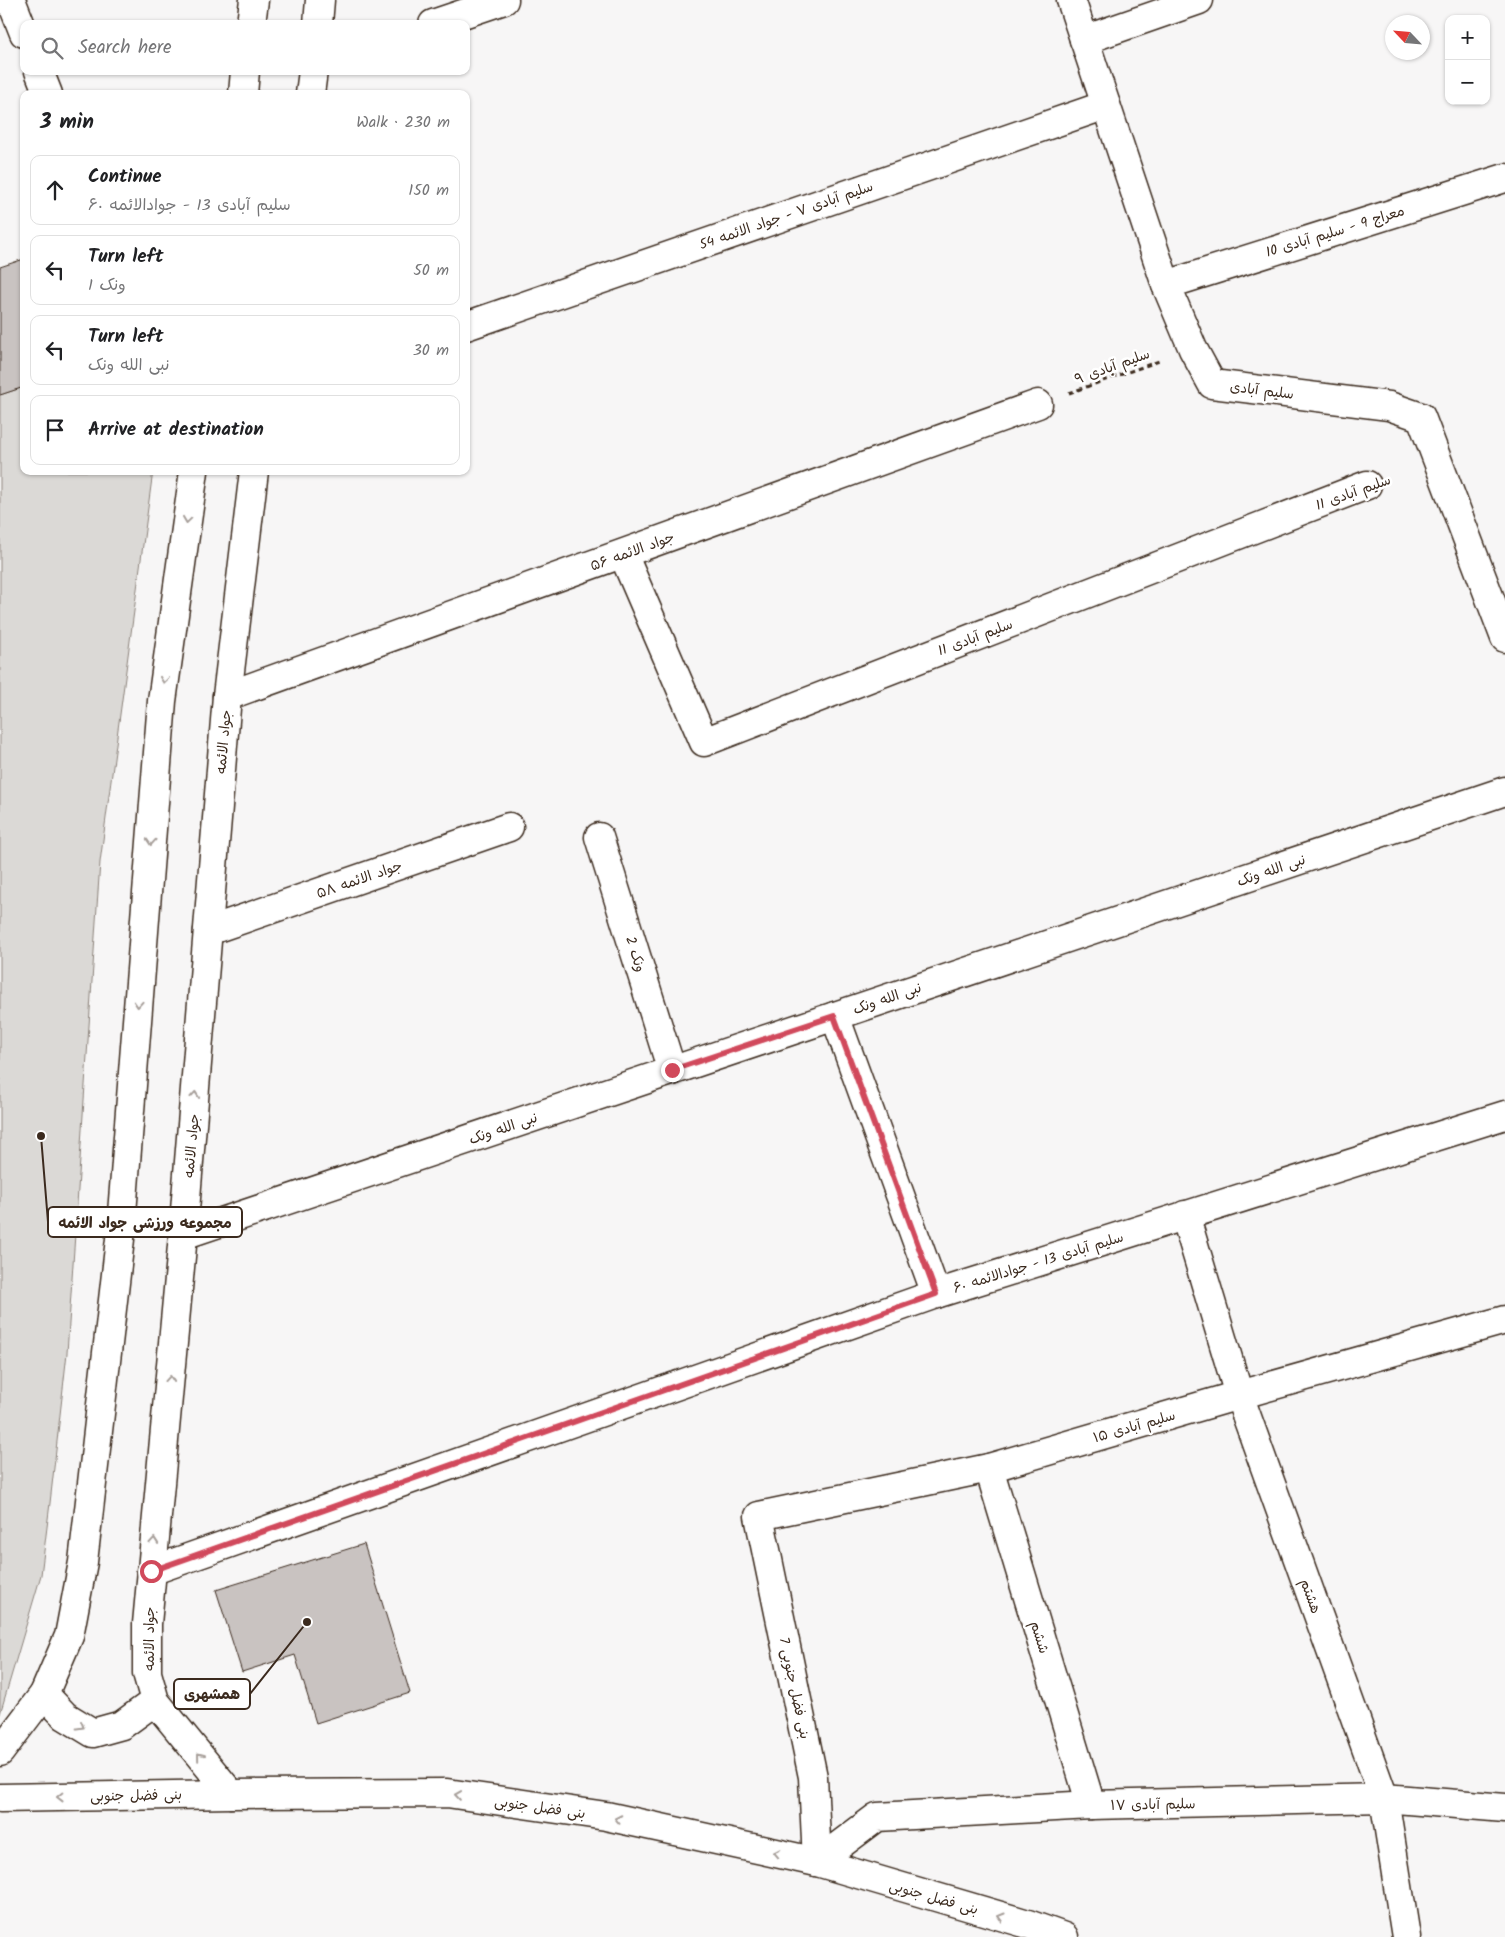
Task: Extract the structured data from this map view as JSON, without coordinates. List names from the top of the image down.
{
  "streets": {
    "street": [
      "سلیم آبادی ۷ - جواد الائمه 54",
      "معراج 9 - سلیم آبادی 10",
      "سلیم آبادی",
      "سلیم آبادی 11",
      "جواد الائمه ۵۶",
      "جواد الائمه",
      "نبی الله ونک",
      "جواد الائمه ۵۸",
      "ونک 2",
      "سلیم آبادی 13 - جوادالائمه ۶۰",
      "سلیم آبادی ۱۵",
      "هشتم",
      "ششم",
      "بنی فضل جنوبی 7",
      "بنی فضل جنوبی",
      "سلیم آبادی ۱۷"
    ],
    "path": ["سلیم آبادی ۹"]
  },
  "crossings": [
    ["سلیم آبادی ۷ - جواد الائمه 54", "سلیم آبادی"],
    ["معراج 9 - سلیم آبادی 10", "سلیم آبادی"],
    ["سلیم آبادی ۹", "سلیم آبادی"],
    ["سلیم آبادی ۹", "جواد الائمه ۵۶"],
    ["سلیم آبادی 11", "جواد الائمه ۵۶"],
    ["جواد الائمه ۵۶", "جواد الائمه"],
    ["جواد الائمه", "نبی الله ونک"],
    ["جواد الائمه", "جواد الائمه ۵۸"],
    ["جواد الائمه", "سلیم آبادی 13 - جوادالائمه ۶۰"],
    ["جواد الائمه", "بنی فضل جنوبی"],
    ["نبی الله ونک", "ونک 2"],
    ["سلیم آبادی 13 - جوادالائمه ۶۰", "هشتم"],
    ["سلیم آبادی ۱۵", "هشتم"],
    ["سلیم آبادی ۱۵", "ششم"],
    ["سلیم آبادی ۱۵", "بنی فضل جنوبی 7"],
    ["هشتم", "سلیم آبادی ۱۷"],
    ["ششم", "سلیم آبادی ۱۷"],
    ["بنی فضل جنوبی 7", "بنی فضل جنوبی"],
    ["بنی فضل جنوبی 7", "سلیم آبادی ۱۷"],
    ["بنی فضل جنوبی", "سلیم آبادی ۱۷"]
  ],
  "one_way": ["بنی فضل جنوبی"],
  "places": ["مجموعه ورزشی جواد الائمه", "همشهری"],
  "north": "top left",
  "page": {
    "map_buttons": ["+", "−"],
    "search": "Search here",
    "heading": ["3 min", "Walk · 230 m"],
    "list": [
      ["Continue", "سلیم آبادی 13 - جوادالائمه ۶۰", "150 m"],
      ["Turn left", "ونک 1", "50 m"],
      ["Turn left", "نبی الله ونک", "30 m"],
      "Arrive at destination"
    ]
  }
}
